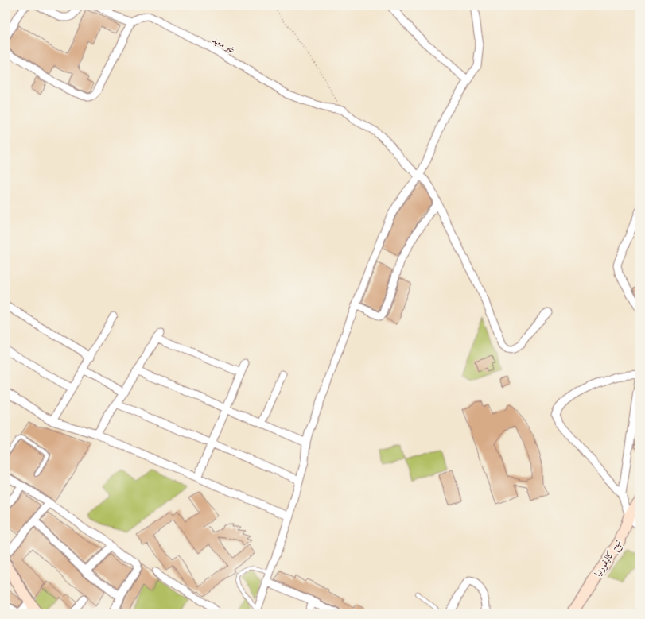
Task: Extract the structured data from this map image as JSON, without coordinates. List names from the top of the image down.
{
  "streets": {
    "street": ["غير معبد", "نهح كاليفورنيا"]
  }
}
